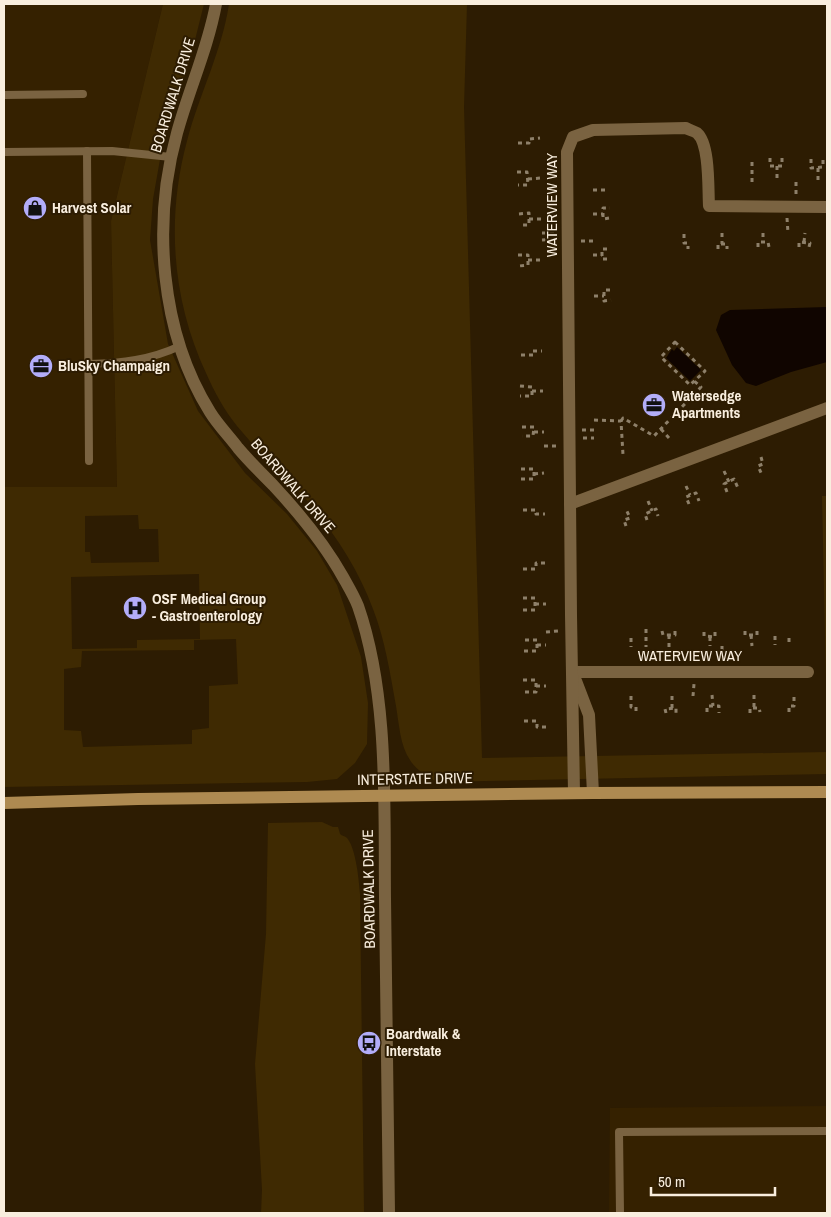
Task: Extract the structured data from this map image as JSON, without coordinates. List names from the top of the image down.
{
  "streets": {
    "main road": ["INTERSTATE DRIVE"],
    "street": ["BOARDWALK DRIVE", "WATERVIEW WAY"]
  },
  "crossings": [
    ["BOARDWALK DRIVE", "INTERSTATE DRIVE"],
    ["WATERVIEW WAY", "INTERSTATE DRIVE"]
  ],
  "places": {
    "shop": ["Harvest Solar"],
    "office": ["BluSky Champaign", "Watersedge Apartments"],
    "hospital": ["OSF Medical Group - Gastroenterology"],
    "bus stop": ["Boardwalk & Interstate"]
  },
  "scale_bar": "50 m"
}
